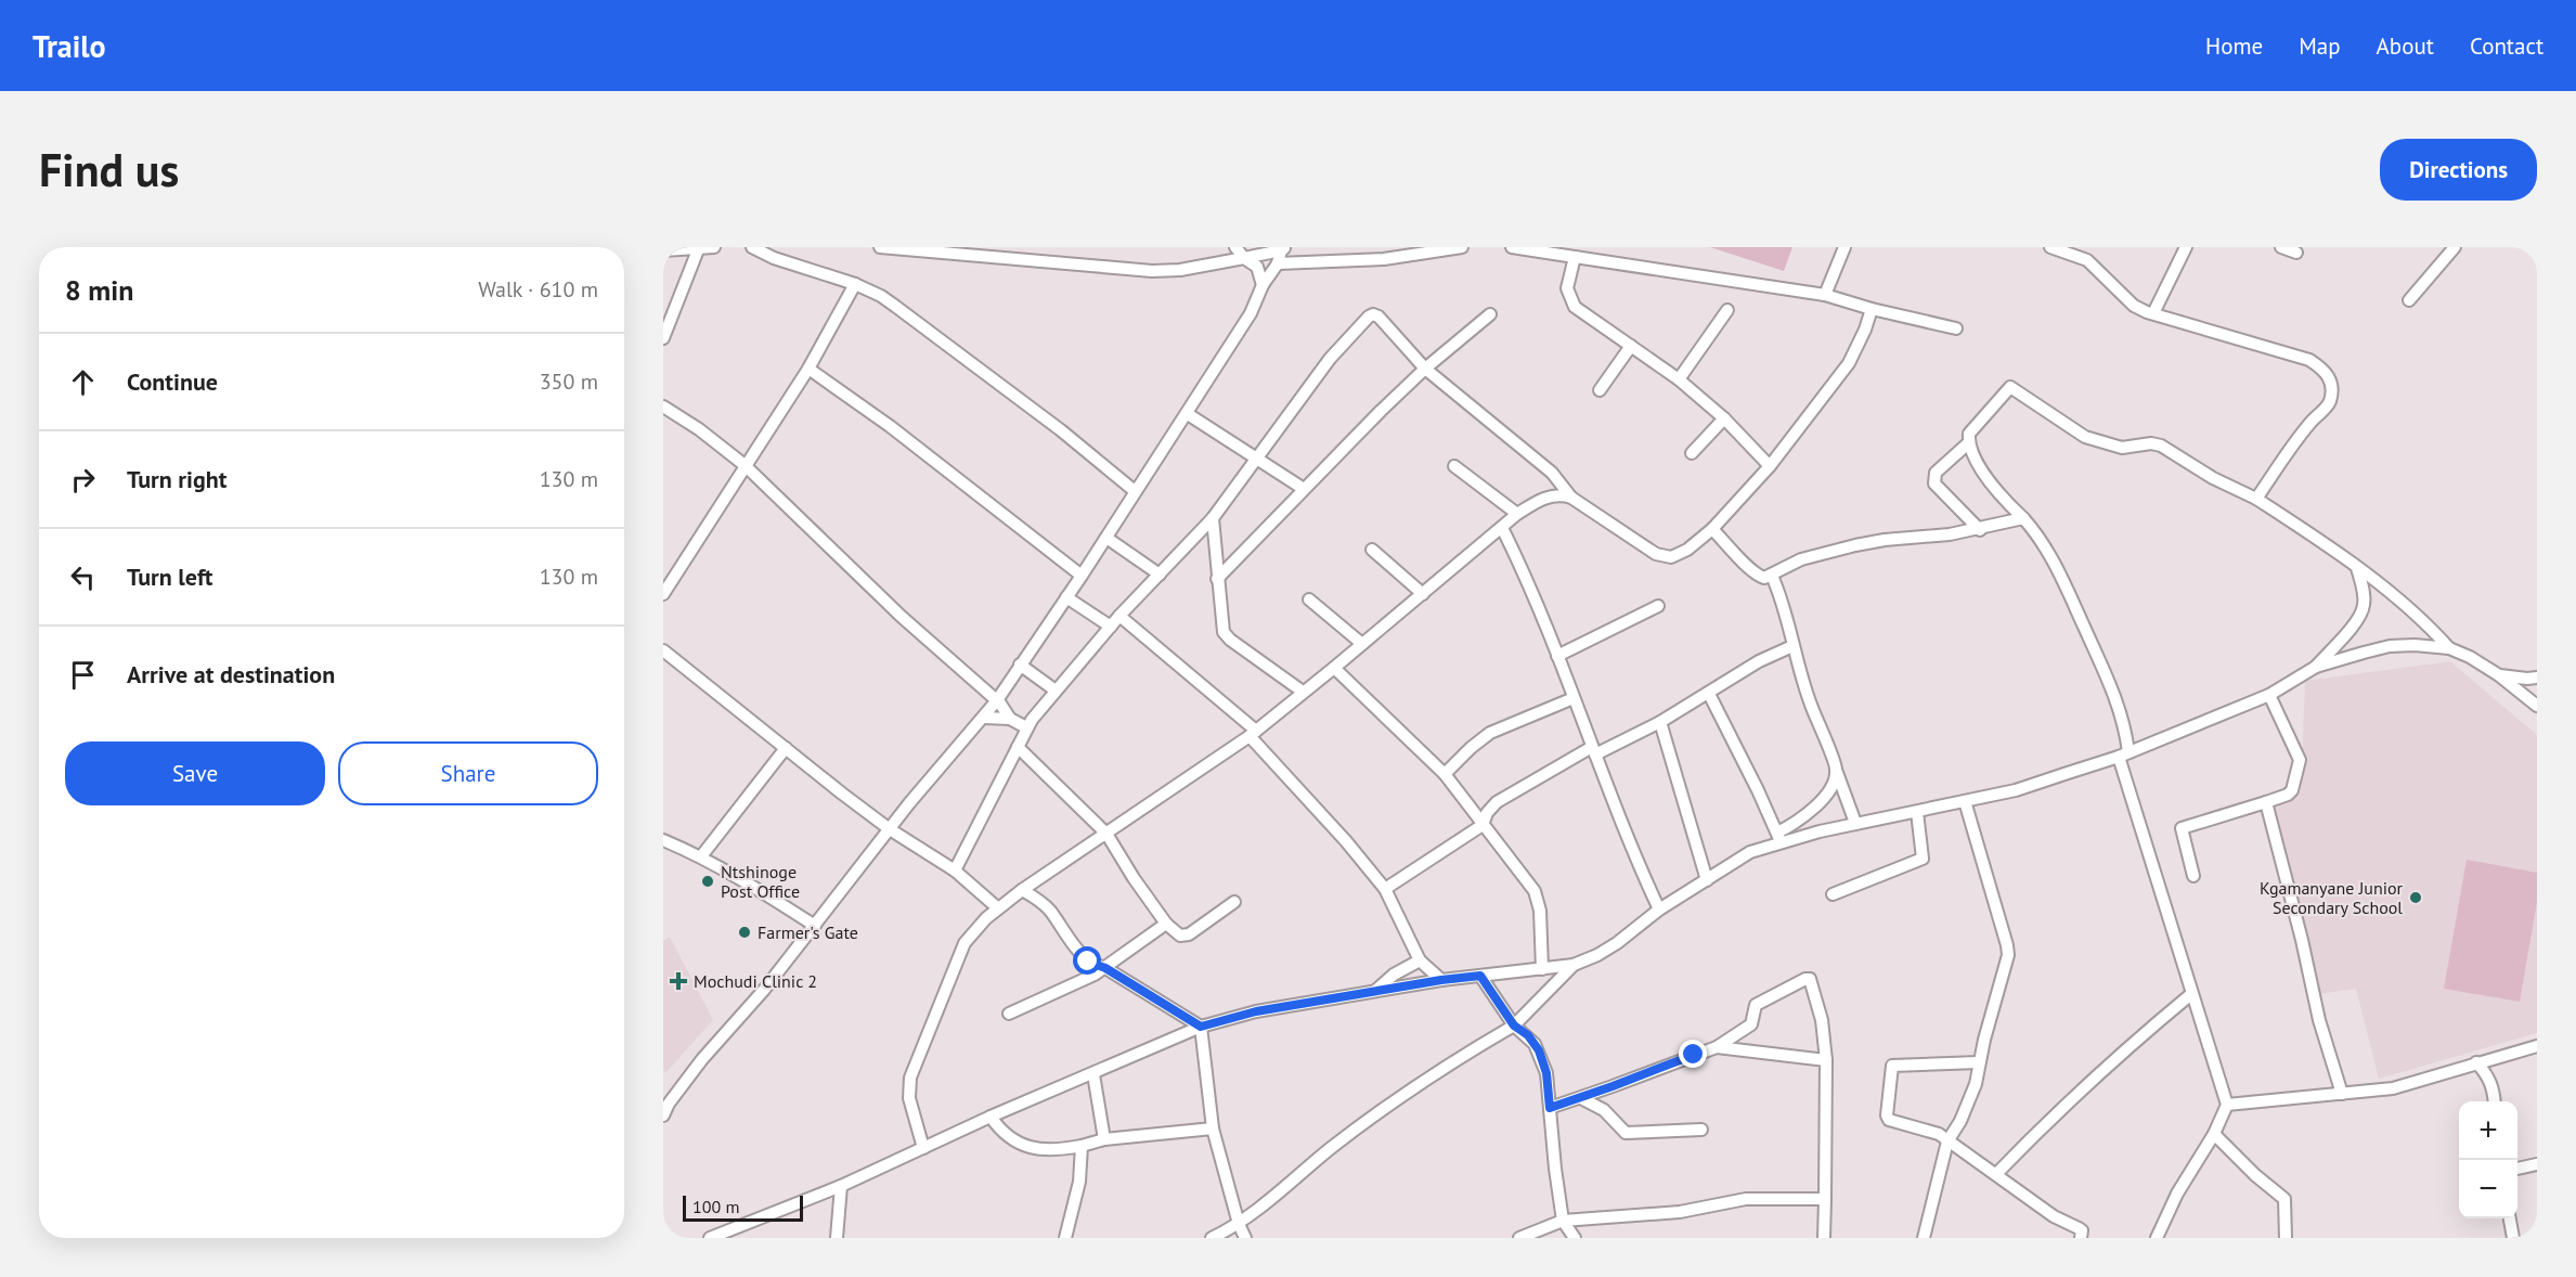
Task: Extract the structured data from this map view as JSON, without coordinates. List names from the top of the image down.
{
  "places": {
    "other": ["Ntshinoge Post Office", "Kgamanyane Junior Secondary School", "Farmer's Gate"],
    "health": ["Mochudi Clinic 2"]
  },
  "scale_bar": "100 m",
  "page": {
    "header": "Trailo",
    "nav": [
      "Home",
      "Map",
      "About",
      "Contact"
    ],
    "buttons": [
      "Directions",
      ["Save", "Share"]
    ],
    "title": "Find us",
    "heading": ["8 min", "Walk · 610 m"],
    "list": [
      ["Continue", "350 m"],
      ["Turn right", "130 m"],
      ["Turn left", "130 m"],
      "Arrive at destination"
    ],
    "map_buttons": ["+", "−"],
    "scale": "100 m"
  }
}
